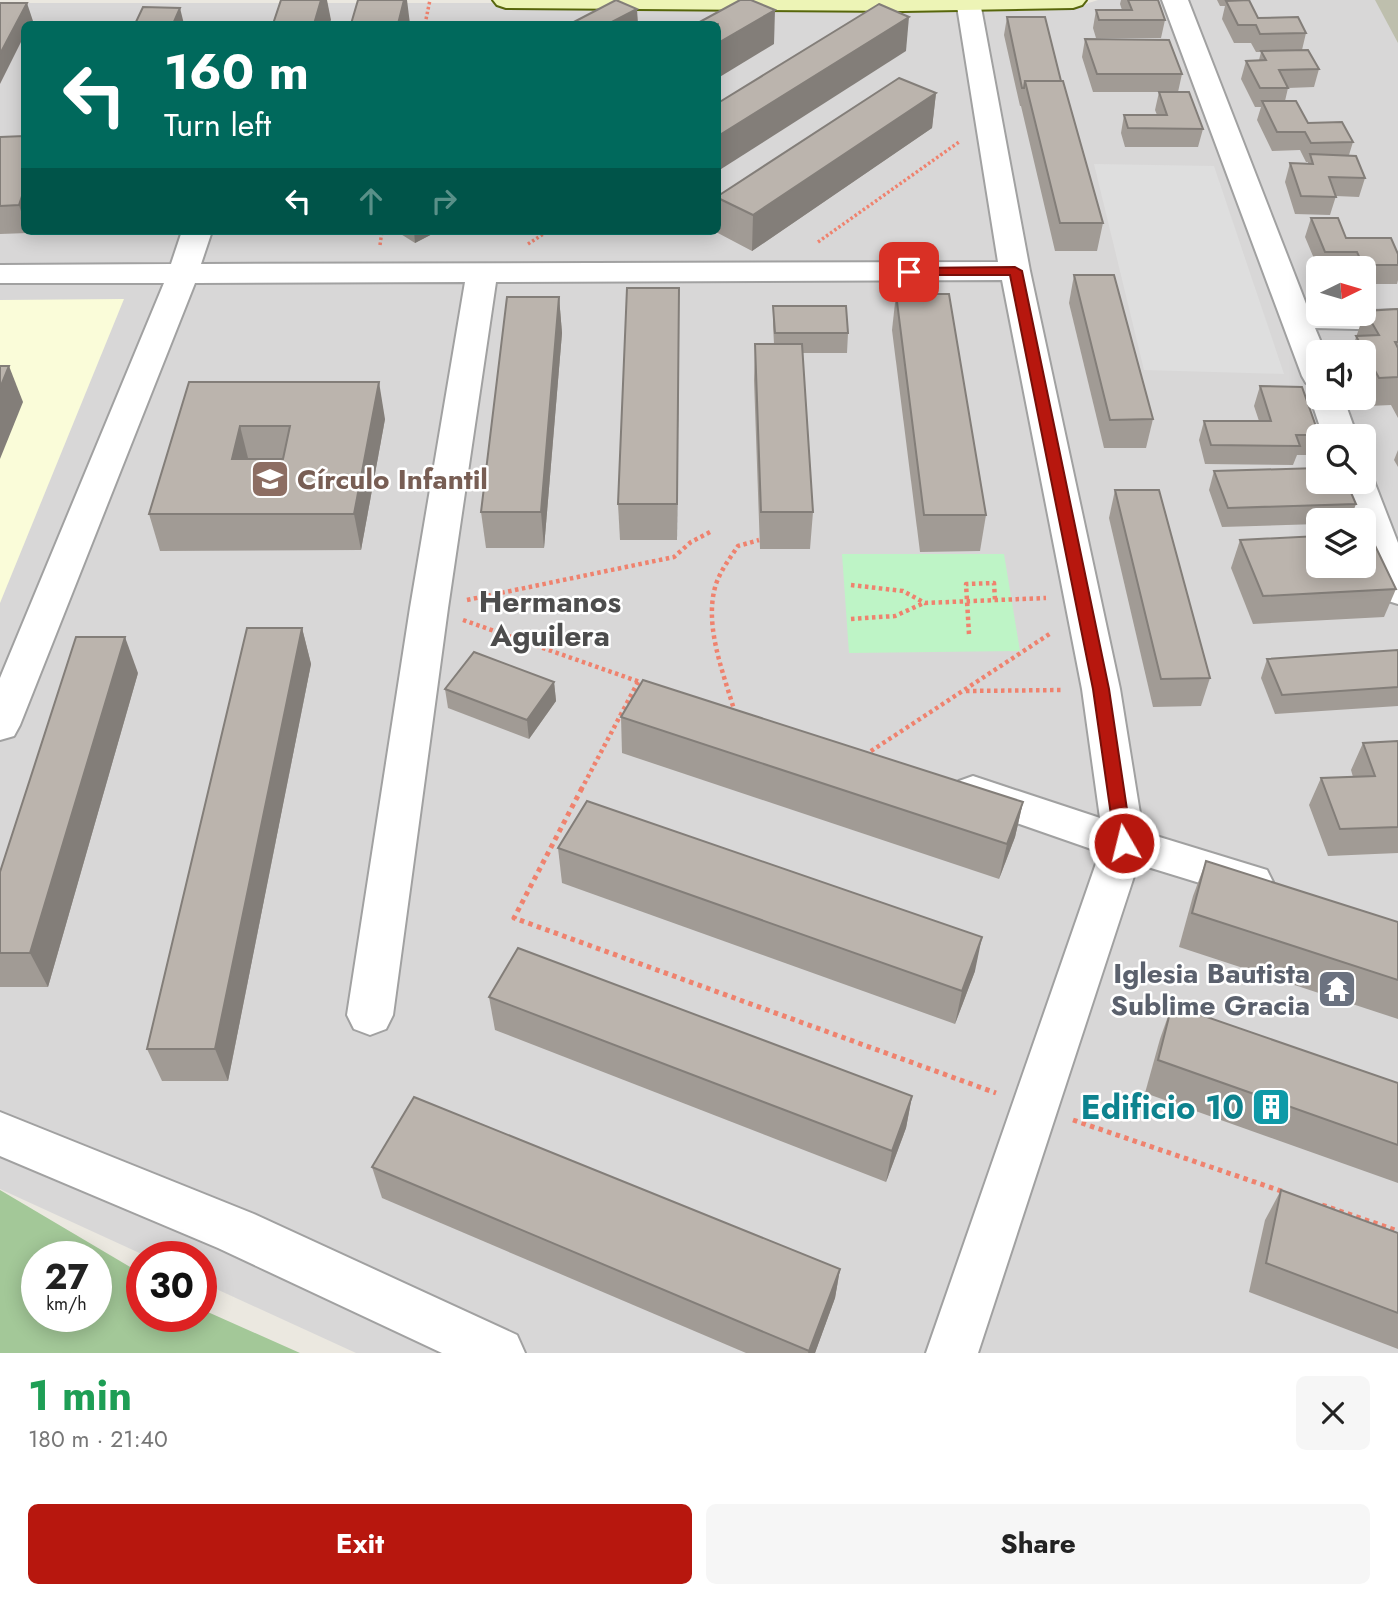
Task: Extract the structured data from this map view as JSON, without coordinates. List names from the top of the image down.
{
  "districts": ["Hermanos Aguilera"],
  "places": {
    "school or university": ["Círculo Infantil"],
    "temple": ["Iglesia Bautista Sublime Gracia"],
    "building": ["Edificio 10"]
  },
  "north": "right",
  "page": {
    "turn": ["160 m", "Turn left"],
    "speed": "27 km/h",
    "limit": "30",
    "heading": ["1 min", "180 m · 21:40"],
    "buttons": ["Exit", "Share"]
  }
}
